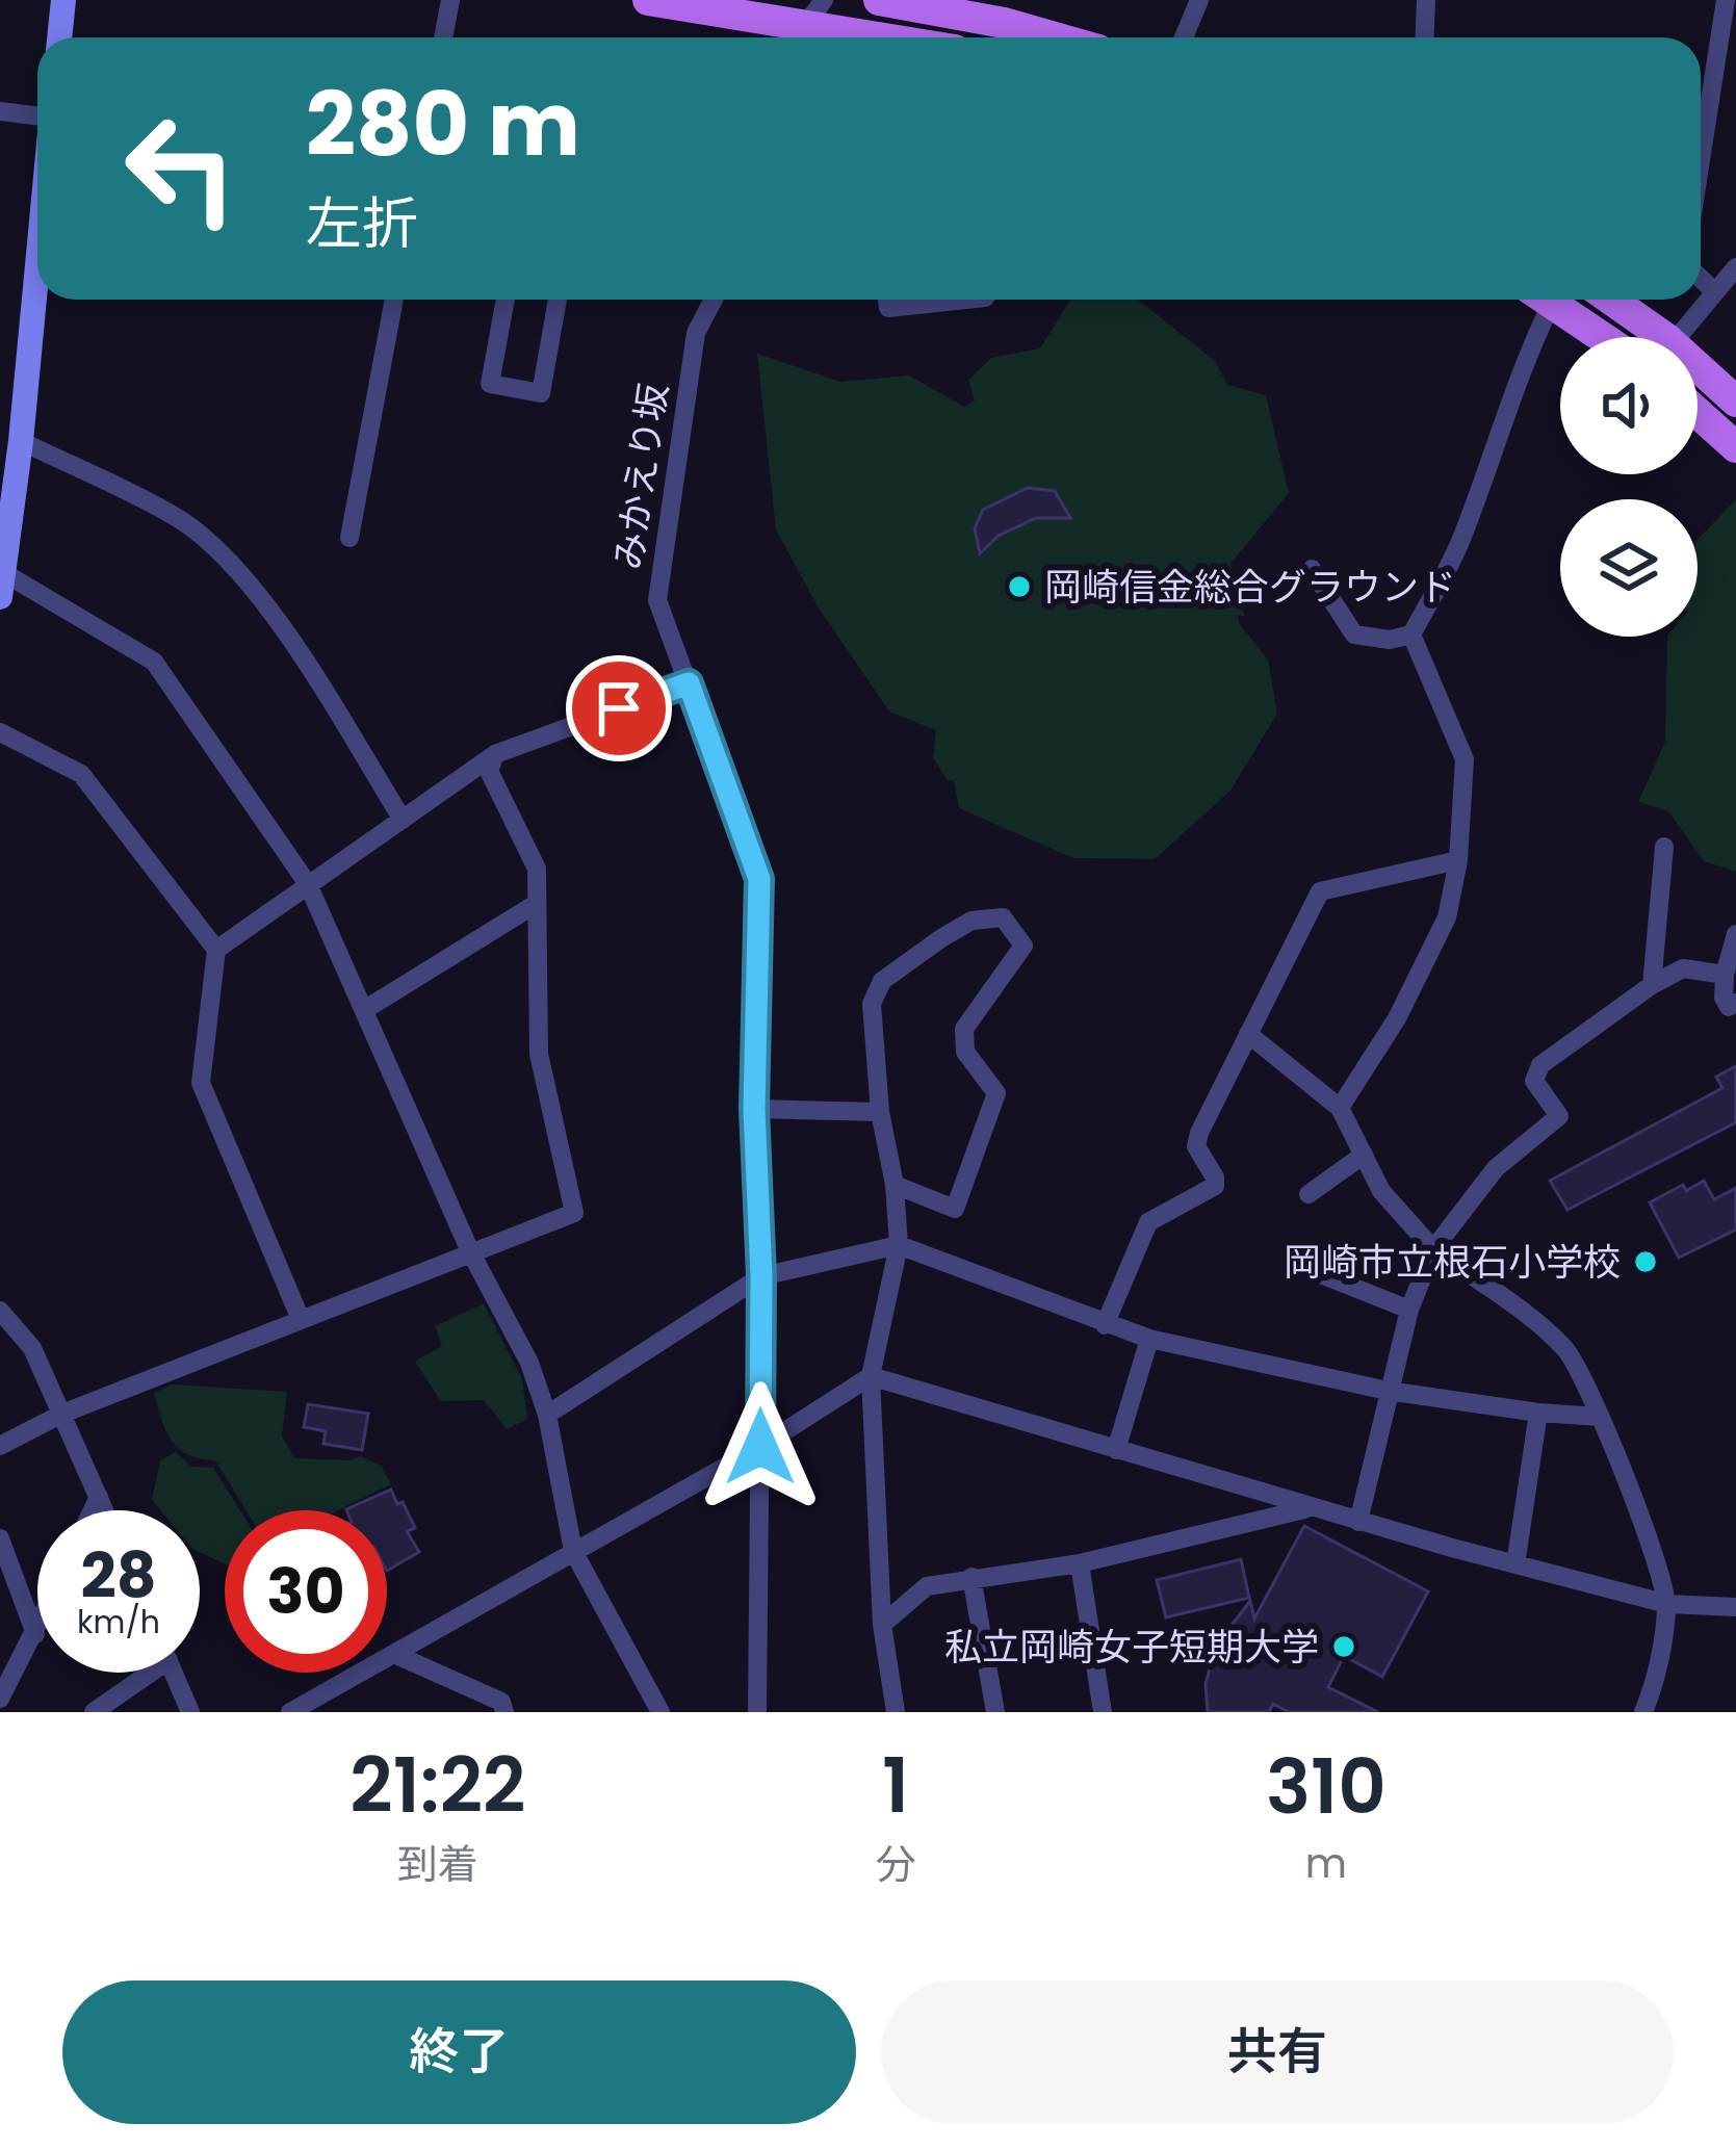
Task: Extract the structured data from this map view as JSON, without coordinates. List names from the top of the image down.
{
  "streets": {
    "street": ["みかえり坂"]
  },
  "places": ["岡崎信金総合グラウンド", "岡崎市立根石小学校", "私立岡崎女子短期大学"],
  "page": {
    "turn": ["280 m", "左折"],
    "speed": "28 km/h",
    "limit": "30",
    "eta": [
      "21:22",
      "到着",
      "1",
      "分",
      "310",
      "m"
    ],
    "buttons": ["終了", "共有"]
  }
}
